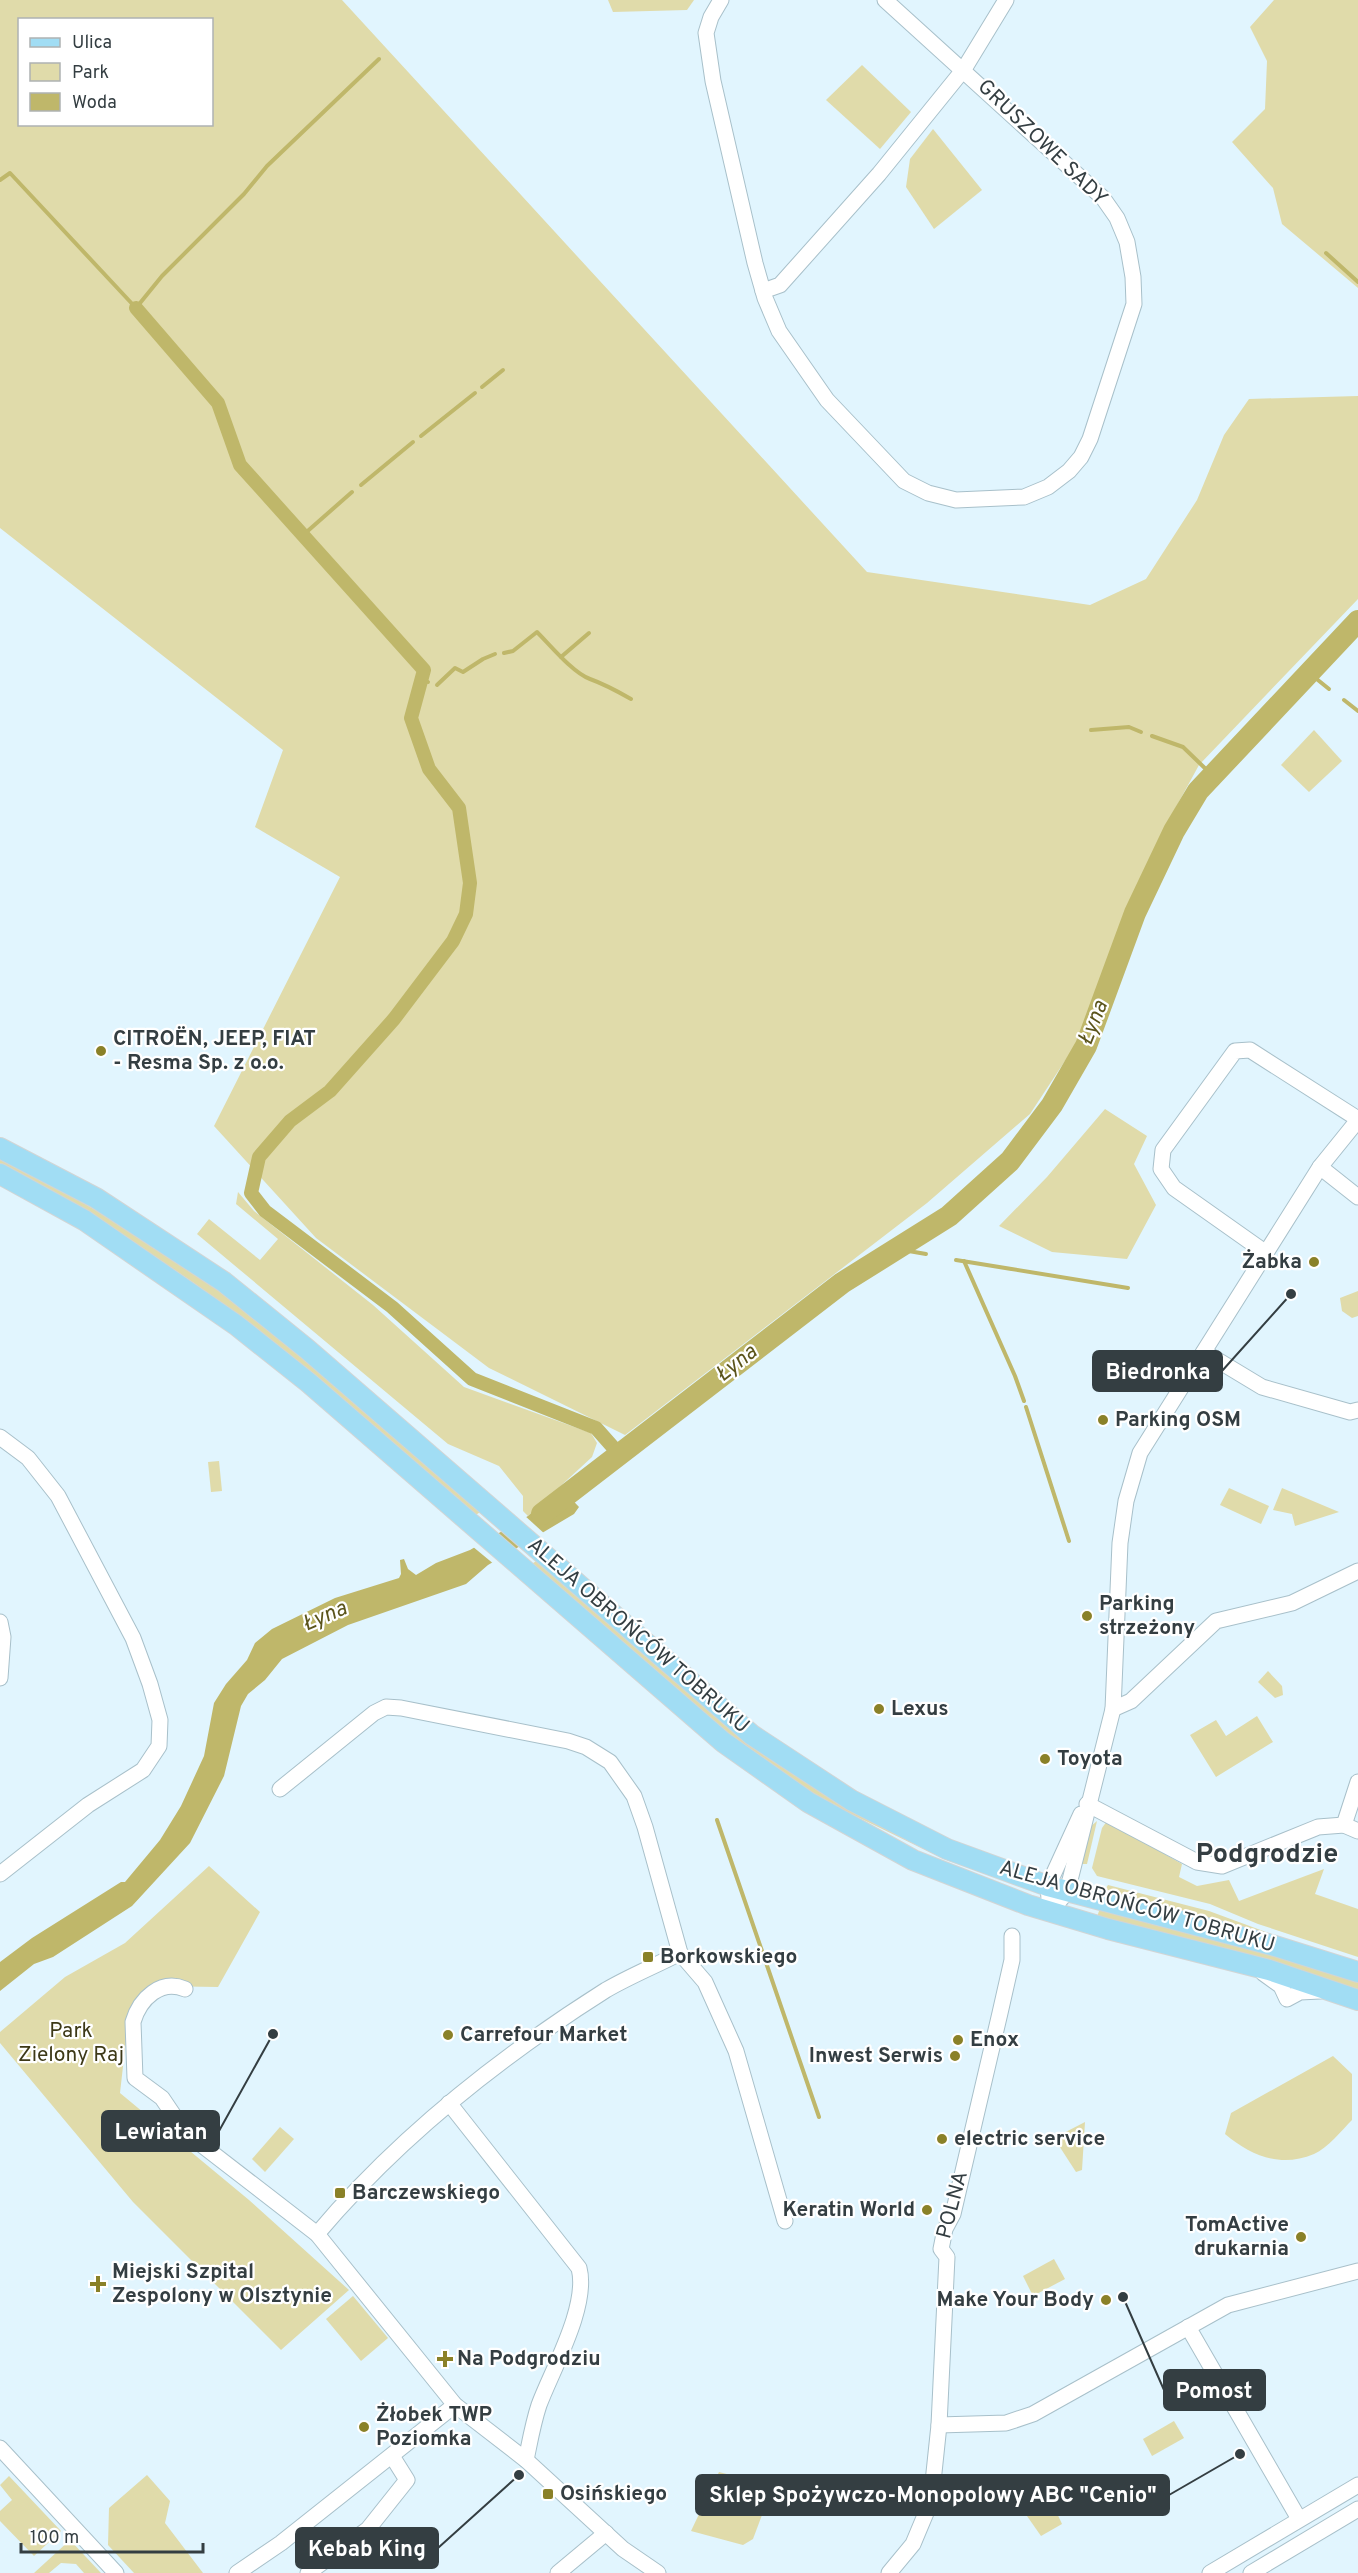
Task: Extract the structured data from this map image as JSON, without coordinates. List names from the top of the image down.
{
  "streets": {
    "main road": ["ALEJA OBROŃCÓW TOBRUKU"],
    "street": ["GRUSZOWE SADY", "POLNA"]
  },
  "districts": ["Podgrodzie"],
  "water": ["Łyna"],
  "parks": ["Park Zielony Raj"],
  "places": {
    "other": [
      "CITROËN, JEEP, FIAT - Resma Sp. z o.o.",
      "Żabka",
      "Biedronka",
      "Parking OSM",
      "Parking strzeżony",
      "Lexus",
      "Toyota",
      "Lewiatan",
      "Carrefour Market",
      "Enox",
      "Inwest Serwis",
      "electric service",
      "Keratin World",
      "TomActive drukarnia",
      "Pomost",
      "Make Your Body",
      "Żłobek TWP Poziomka",
      "Sklep Spożywczo-Monopolowy ABC \"Cenio\"",
      "Kebab King"
    ],
    "transit": ["Borkowskiego", "Barczewskiego", "Osińskiego"],
    "health": ["Miejski Szpital Zespolony w Olsztynie", "Na Podgrodziu"]
  },
  "legend": ["Ulica", "Park", "Woda"],
  "scale_bar": "100 m"
}
